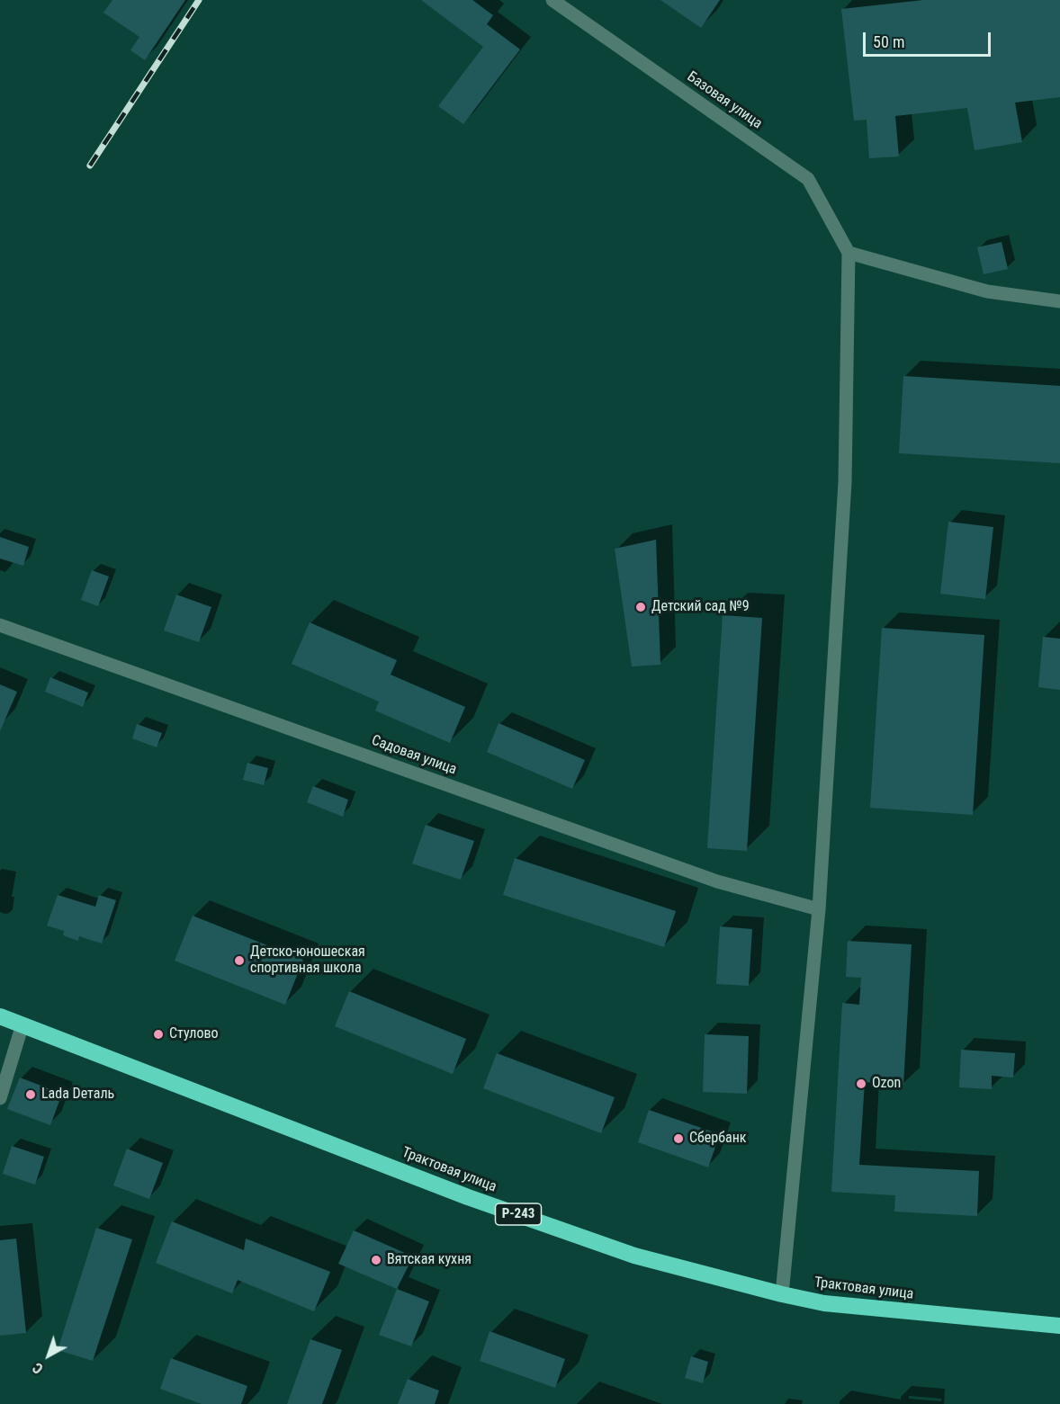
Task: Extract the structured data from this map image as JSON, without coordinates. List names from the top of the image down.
{
  "streets": {
    "highway": ["Трактовая улица", "Р-243"],
    "street": ["Базовая улица", "Садовая улица"]
  },
  "places": [
    "Детский сад №9",
    "Детско-юношеская спортивная школа",
    "Стулово",
    "Ozon",
    "Lada Dеталь",
    "Сбербанк",
    "Вятская кухня"
  ],
  "scale_bar": "50 m",
  "north": "bottom left"
}
